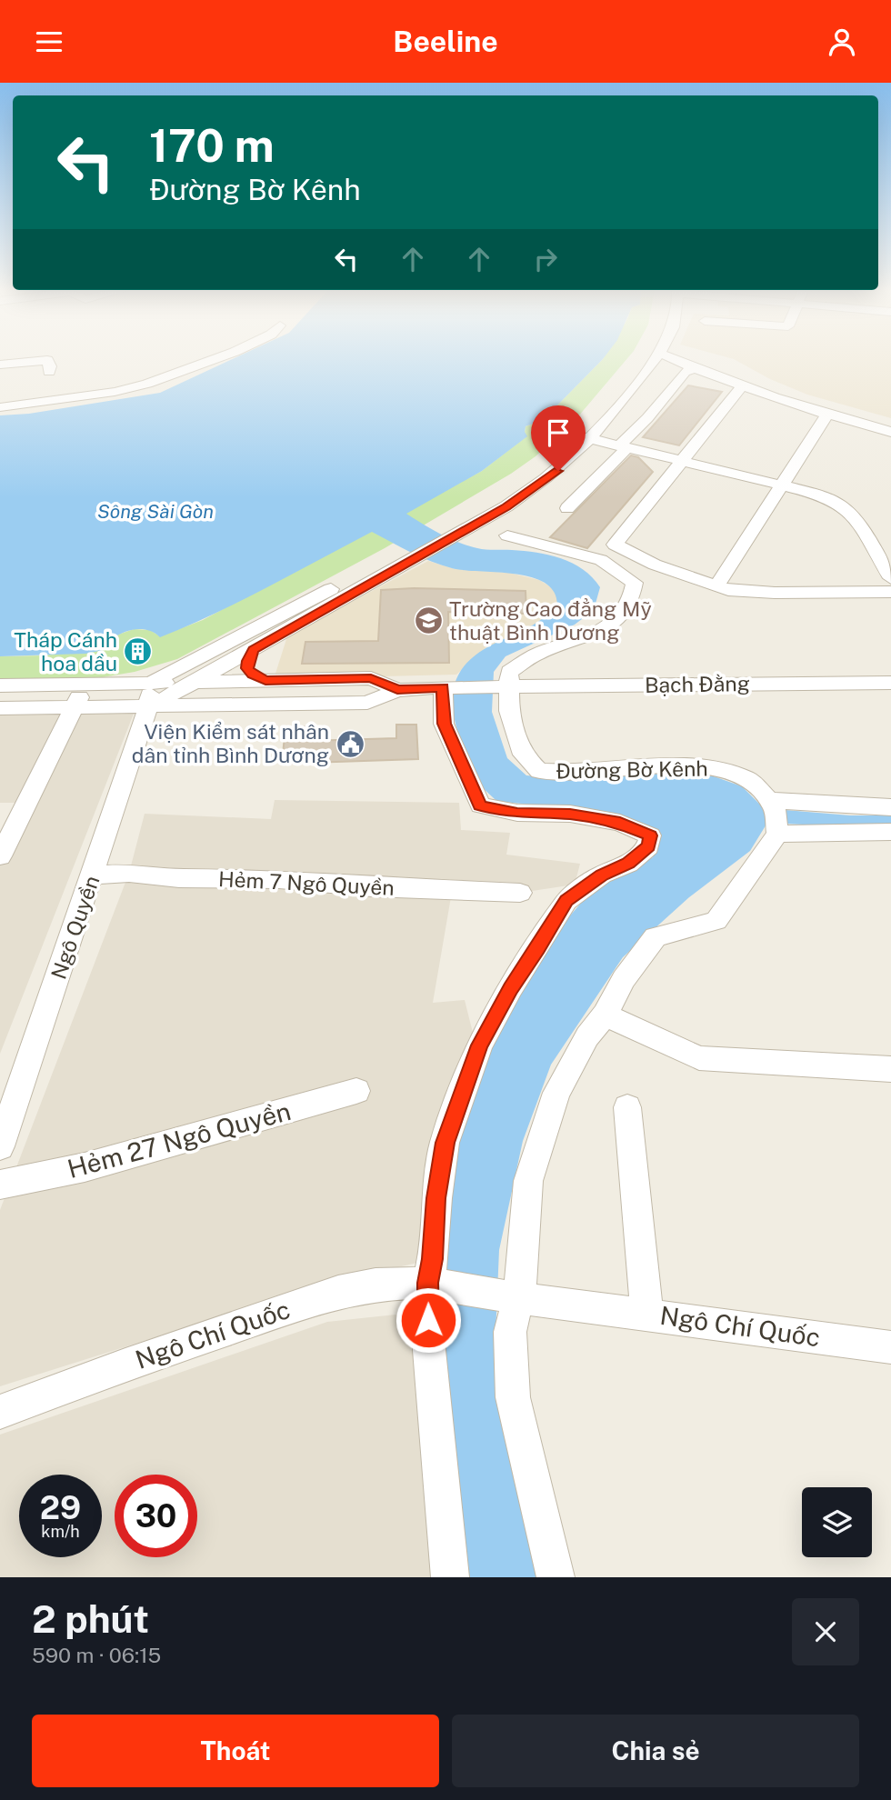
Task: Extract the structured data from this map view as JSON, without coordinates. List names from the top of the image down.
{
  "streets": {
    "street": [
      "Bạch Đằng",
      "Đường Bờ Kênh",
      "Hẻm 7 Ngô Quyền",
      "Ngô Quyền",
      "Hẻm 27 Ngô Quyền",
      "Ngô Chí Quốc"
    ]
  },
  "crossings": [
    ["Bạch Đằng", "Đường Bờ Kênh"],
    ["Đường Bờ Kênh", "Ngô Chí Quốc"],
    ["Hẻm 7 Ngô Quyền", "Ngô Quyền"]
  ],
  "water": ["Sông Sài Gòn"],
  "places": {
    "school or university": ["Trường Cao đẳng Mỹ thuật Bình Dương"],
    "building": ["Tháp Cánh hoa dầu"],
    "public building": ["Viện Kiểm sát nhân dân tỉnh Bình Dương"]
  },
  "page": {
    "header": "Beeline",
    "turn": ["170 m", "Đường Bờ Kênh"],
    "speed": "29 km/h",
    "limit": "30",
    "heading": ["2 phút", "590 m · 06:15"],
    "buttons": ["Thoát", "Chia sẻ"]
  }
}
